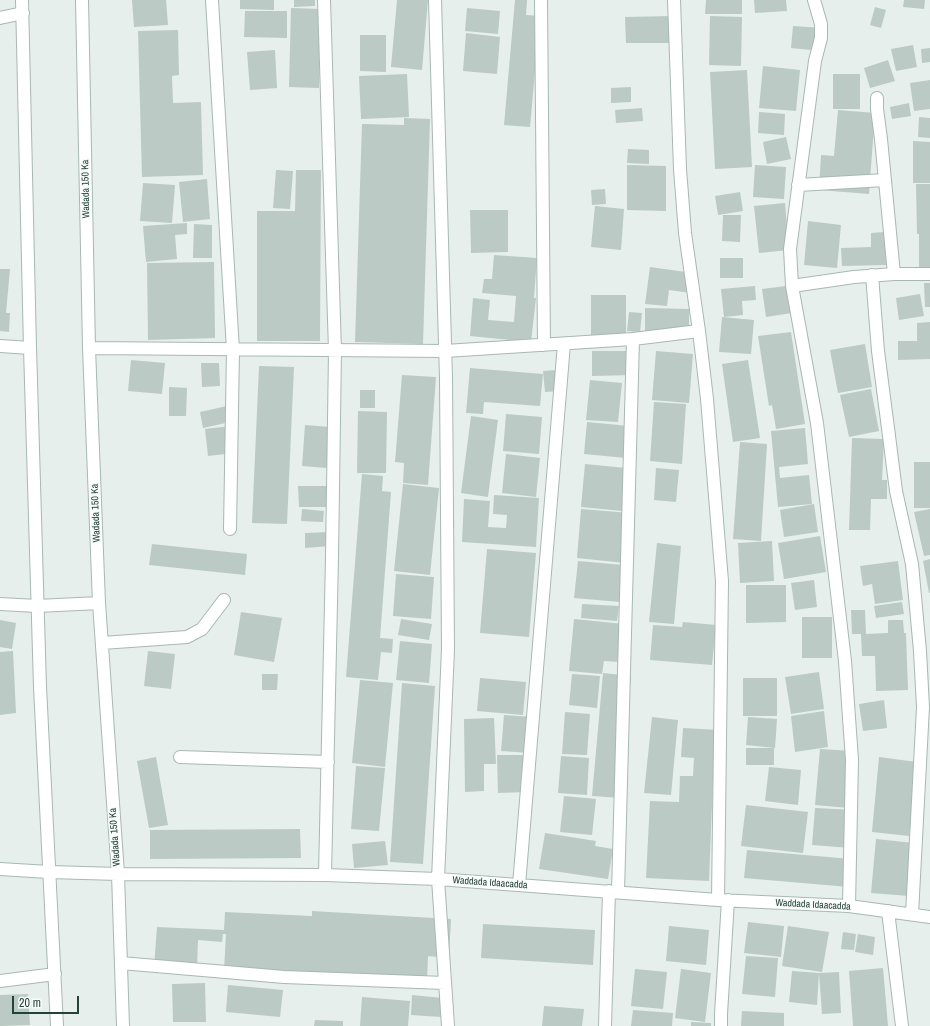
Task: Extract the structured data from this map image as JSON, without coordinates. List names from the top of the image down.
{
  "streets": {
    "street": ["Wadada 150 Ka", "Waddada Idaacadda"]
  },
  "crossings": [
    ["Wadada 150 Ka", "Waddada Idaacadda"]
  ],
  "scale_bar": "20 m"
}
